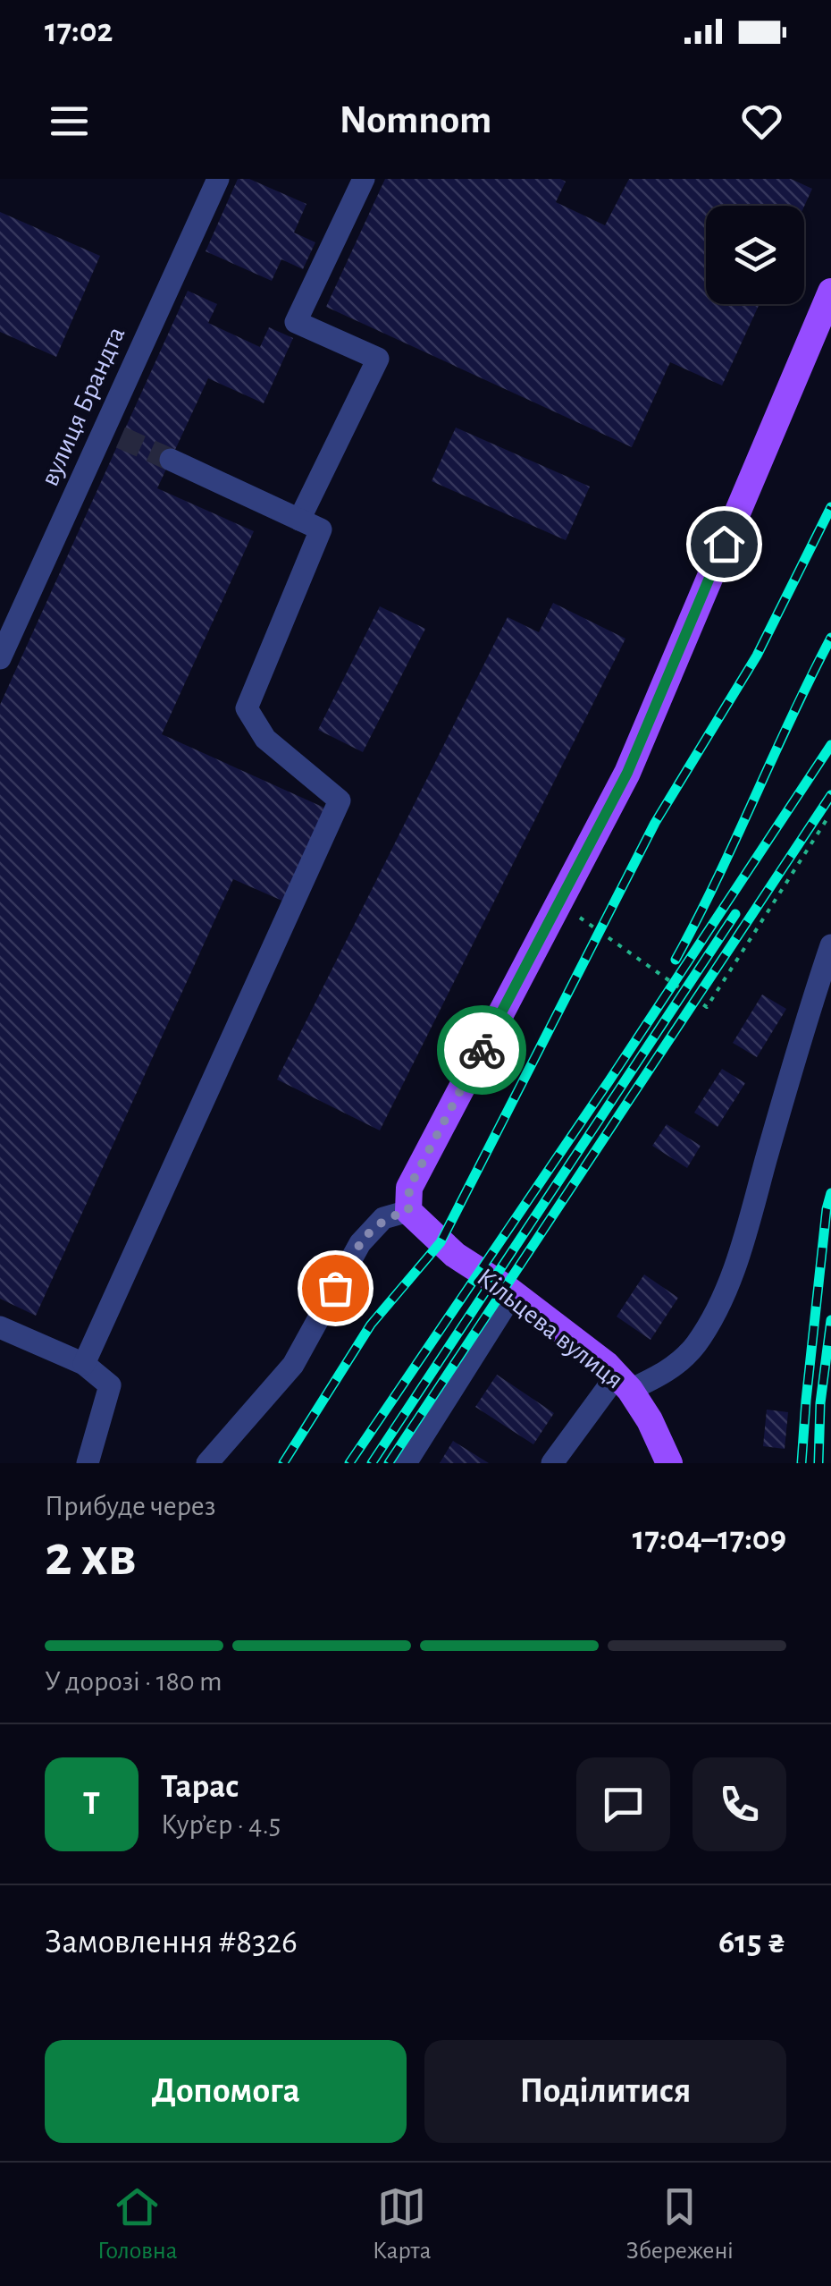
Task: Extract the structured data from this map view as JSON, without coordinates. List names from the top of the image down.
{
  "streets": {
    "main road": ["Кільцева вулиця"],
    "street": ["вулиця Брандта"]
  },
  "page": {
    "status": "17:02",
    "header": "Nomnom",
    "heading": ["2 хв", "Прибуде через", "17:04–17:09"],
    "panel": [
      "Тарас",
      "Кур’єр · 4.5",
      "Замовлення #8326",
      "615 ₴"
    ],
    "bar": "У дорозі · 180 m",
    "round": "Т",
    "buttons": ["Допомога", "Поділитися"],
    "tabs": ["Головна", "Карта", "Збережені"]
  }
}
